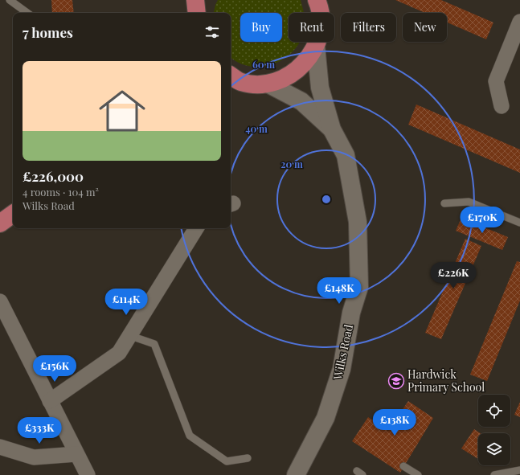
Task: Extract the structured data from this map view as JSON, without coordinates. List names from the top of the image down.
{
  "streets": {
    "street": ["Wilks Road"]
  },
  "places": {
    "school or university": ["Hardwick Primary School"]
  },
  "page": {
    "chip": [
      "Buy",
      "Rent",
      "Filters",
      "New"
    ],
    "heading": "7 homes",
    "list": [
      {
        "name": "£226,000",
        "note": "4 rooms · 104 m² · Wilks Road"
      }
    ],
    "price": [
      "£170K",
      "£226K",
      "£148K",
      "£114K",
      "£156K",
      "£138K",
      "£333K"
    ]
  },
  "rings": ["60 m", "40 m", "20 m"]
}
